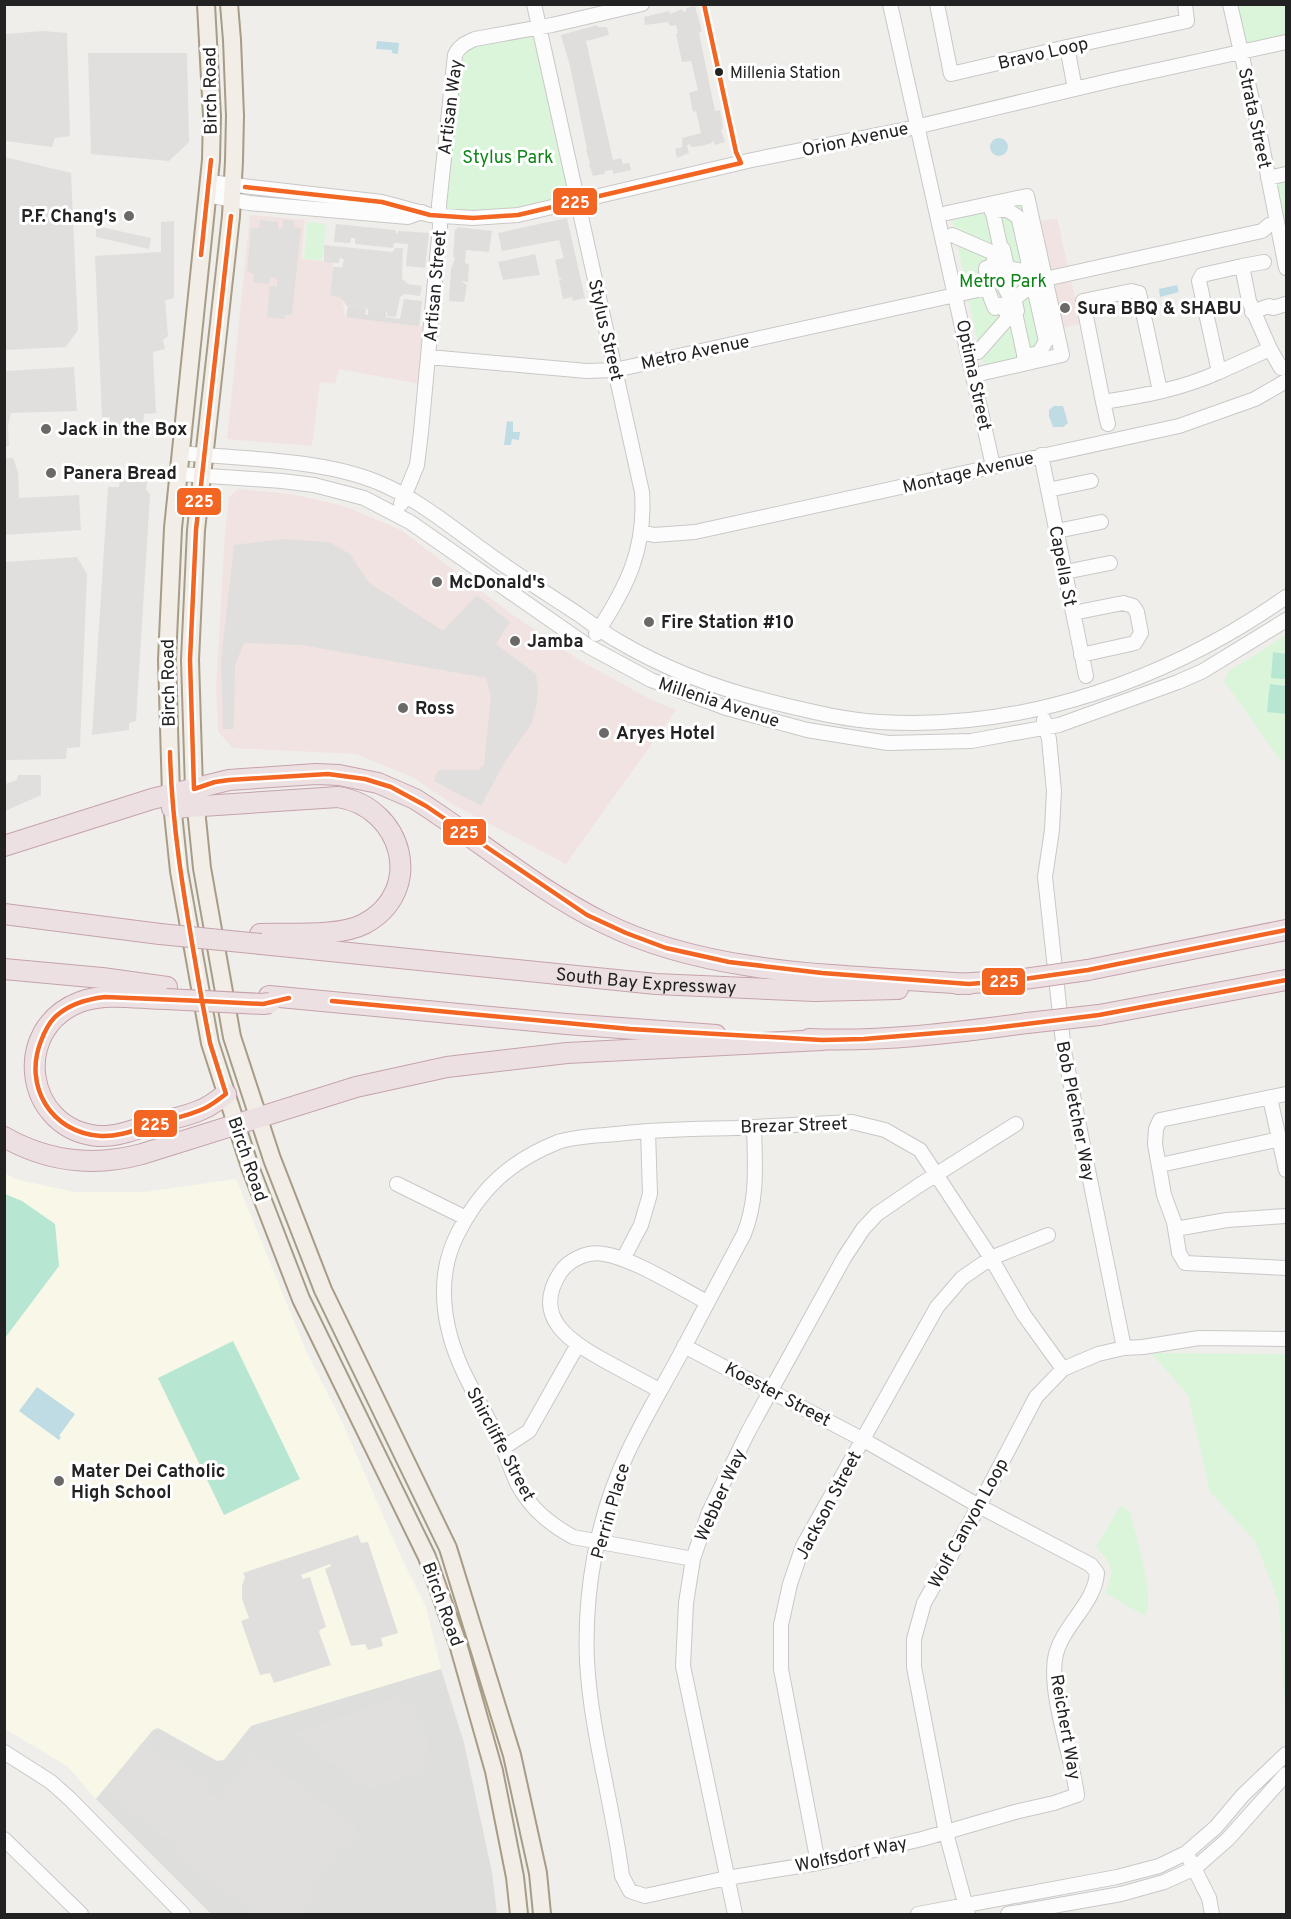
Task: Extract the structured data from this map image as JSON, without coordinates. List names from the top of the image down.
{
  "streets": {
    "highway": ["South Bay Expressway"],
    "main road": ["Birch Road"],
    "street": [
      "Bravo Loop",
      "Artisan Way",
      "Strata Street",
      "Orion Avenue",
      "Artisan Street",
      "Stylus Street",
      "Metro Avenue",
      "Optima Street",
      "Montage Avenue",
      "Capella St",
      "Millenia Avenue",
      "Bob Pletcher Way",
      "Brezar Street",
      "Koester Street",
      "Shircliffe Street",
      "Webber Way",
      "Jackson Street",
      "Perrin Place",
      "Wolf Canyon Loop",
      "Reichert Way",
      "Wolfsdorf Way"
    ]
  },
  "crossings": [
    ["Birch Road", "Orion Avenue"],
    ["Birch Road", "Millenia Avenue"],
    ["Artisan Way", "Orion Avenue"],
    ["Artisan Way", "Artisan Street"],
    ["Artisan Way", "Stylus Street"],
    ["Strata Street", "Orion Avenue"],
    ["Orion Avenue", "Artisan Street"],
    ["Orion Avenue", "Stylus Street"],
    ["Orion Avenue", "Optima Street"],
    ["Artisan Street", "Metro Avenue"],
    ["Stylus Street", "Metro Avenue"],
    ["Stylus Street", "Montage Avenue"],
    ["Stylus Street", "Millenia Avenue"],
    ["Metro Avenue", "Optima Street"],
    ["Optima Street", "Montage Avenue"],
    ["Montage Avenue", "Capella St"],
    ["Millenia Avenue", "Bob Pletcher Way"],
    ["Bob Pletcher Way", "Wolf Canyon Loop"],
    ["Brezar Street", "Shircliffe Street"],
    ["Brezar Street", "Webber Way"],
    ["Brezar Street", "Jackson Street"],
    ["Brezar Street", "Perrin Place"],
    ["Brezar Street", "Wolf Canyon Loop"],
    ["Koester Street", "Webber Way"],
    ["Koester Street", "Jackson Street"],
    ["Koester Street", "Perrin Place"],
    ["Koester Street", "Wolf Canyon Loop"],
    ["Koester Street", "Reichert Way"],
    ["Shircliffe Street", "Webber Way"],
    ["Shircliffe Street", "Perrin Place"],
    ["Webber Way", "Wolfsdorf Way"],
    ["Jackson Street", "Wolfsdorf Way"],
    ["Perrin Place", "Wolfsdorf Way"],
    ["Wolf Canyon Loop", "Wolfsdorf Way"],
    ["Reichert Way", "Wolfsdorf Way"]
  ],
  "parks": ["Stylus Park", "Metro Park"],
  "places": [
    "Millenia Station",
    "P.F. Chang's",
    "Sura BBQ & SHABU",
    "Jack in the Box",
    "Panera Bread",
    "McDonald's",
    "Fire Station #10",
    "Jamba",
    "Ross",
    "Aryes Hotel",
    "Mater Dei Catholic High School"
  ],
  "lines": ["transit line 225"]
}
